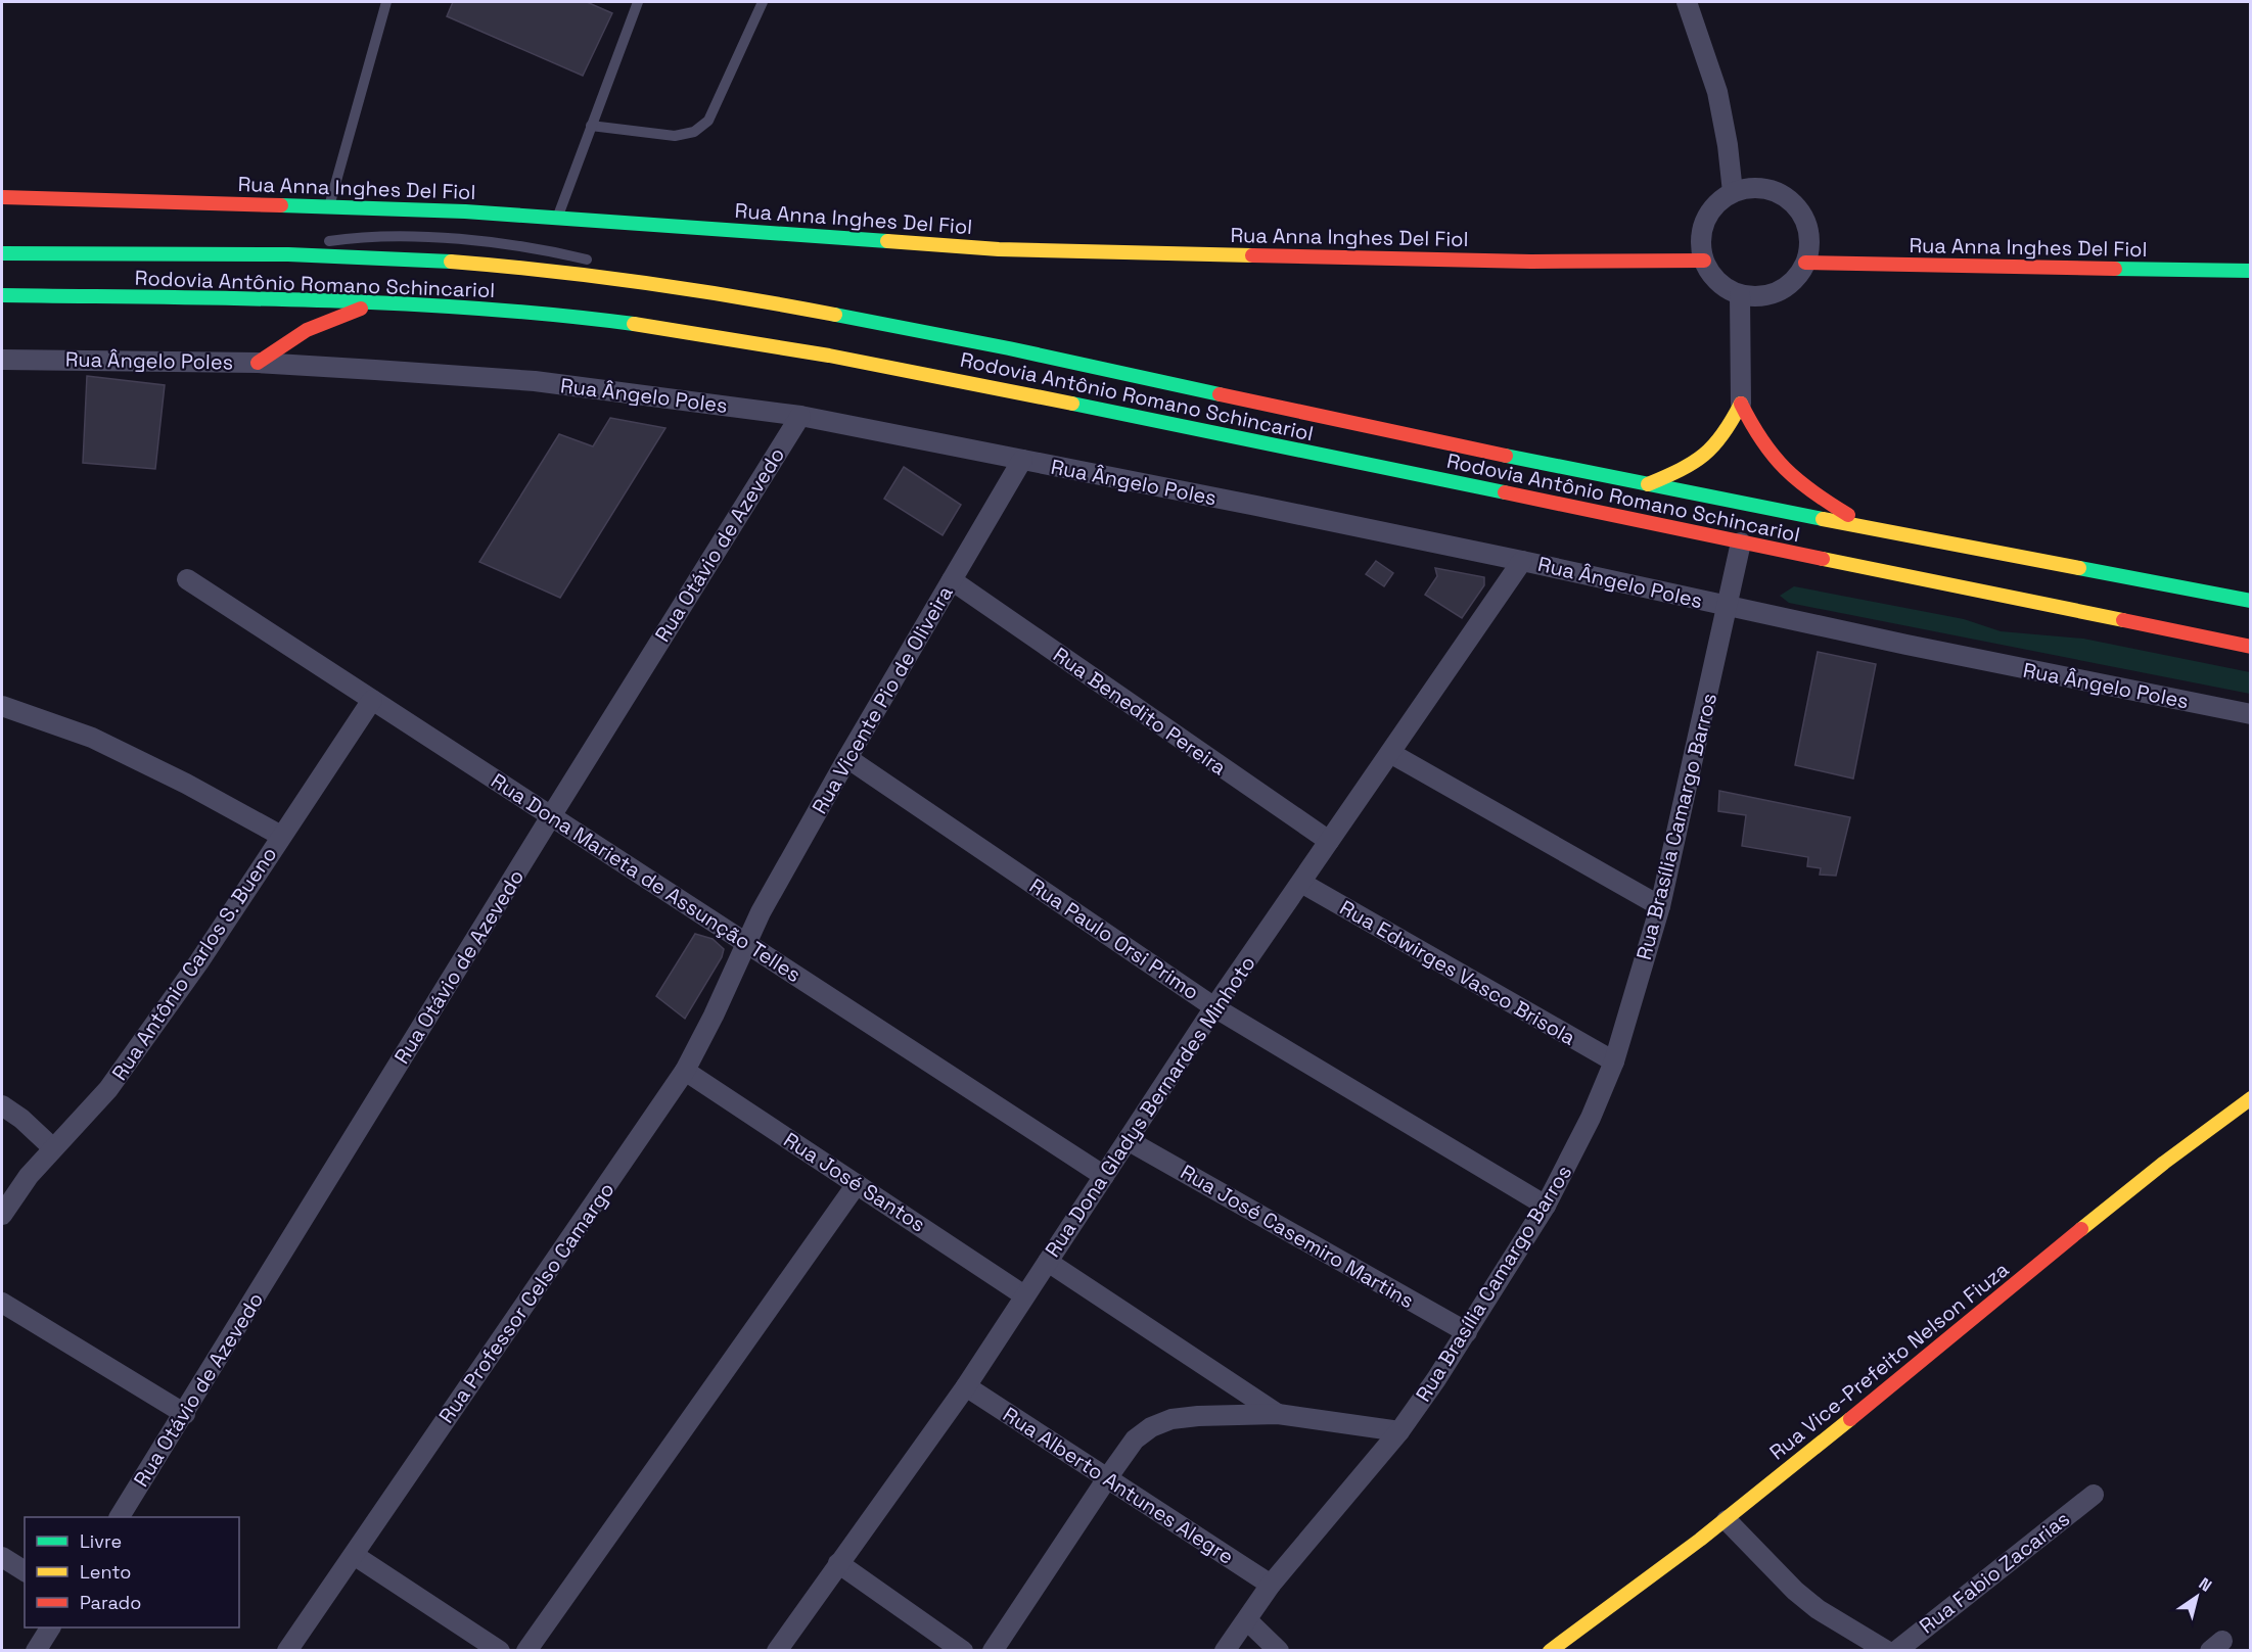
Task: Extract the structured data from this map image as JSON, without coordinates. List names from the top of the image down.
{
  "streets": {
    "main road": ["Rua Anna Inghes Del Fiol", "Rodovia Antônio Romano Schincariol", "Rua Vice-Prefeito Nelson Fiuza"],
    "street": [
      "Rua Ângelo Poles",
      "Rua Otávio de Azevedo",
      "Rua Vicente Pio de Oliveira",
      "Rua Benedito Pereira",
      "Rua Brasília Camargo Barros",
      "Rua Dona Marieta de Assunção Telles",
      "Rua Paulo Orsi Primo",
      "Rua Antônio Carlos S. Bueno",
      "Rua Edwirges Vasco Brisola",
      "Rua Dona Gladys Bernardes Minhoto",
      "Rua José Santos",
      "Rua José Casemiro Martins",
      "Rua Professor Celso Camargo",
      "Rua Alberto Antunes Alegre",
      "Rua Fabio Zacarias"
    ]
  },
  "crossings": [
    ["Rodovia Antônio Romano Schincariol", "Rua Brasília Camargo Barros"],
    ["Rua Ângelo Poles", "Rua Otávio de Azevedo"],
    ["Rua Ângelo Poles", "Rua Vicente Pio de Oliveira"],
    ["Rua Ângelo Poles", "Rua Brasília Camargo Barros"],
    ["Rua Ângelo Poles", "Rua Dona Gladys Bernardes Minhoto"],
    ["Rua Otávio de Azevedo", "Rua Dona Marieta de Assunção Telles"],
    ["Rua Vicente Pio de Oliveira", "Rua Benedito Pereira"],
    ["Rua Vicente Pio de Oliveira", "Rua Dona Marieta de Assunção Telles"],
    ["Rua Vicente Pio de Oliveira", "Rua Paulo Orsi Primo"],
    ["Rua Vicente Pio de Oliveira", "Rua Professor Celso Camargo"],
    ["Rua Benedito Pereira", "Rua Dona Gladys Bernardes Minhoto"],
    ["Rua Brasília Camargo Barros", "Rua Paulo Orsi Primo"],
    ["Rua Brasília Camargo Barros", "Rua Edwirges Vasco Brisola"],
    ["Rua Brasília Camargo Barros", "Rua José Casemiro Martins"],
    ["Rua Brasília Camargo Barros", "Rua Alberto Antunes Alegre"],
    ["Rua Dona Marieta de Assunção Telles", "Rua Antônio Carlos S. Bueno"],
    ["Rua Dona Marieta de Assunção Telles", "Rua Dona Gladys Bernardes Minhoto"],
    ["Rua Dona Marieta de Assunção Telles", "Rua Professor Celso Camargo"],
    ["Rua Paulo Orsi Primo", "Rua Dona Gladys Bernardes Minhoto"],
    ["Rua Edwirges Vasco Brisola", "Rua Dona Gladys Bernardes Minhoto"],
    ["Rua Dona Gladys Bernardes Minhoto", "Rua José Santos"],
    ["Rua Dona Gladys Bernardes Minhoto", "Rua José Casemiro Martins"],
    ["Rua Dona Gladys Bernardes Minhoto", "Rua Alberto Antunes Alegre"],
    ["Rua José Santos", "Rua Professor Celso Camargo"]
  ],
  "legend": ["Livre", "Lento", "Parado"],
  "north": "top right"
}
